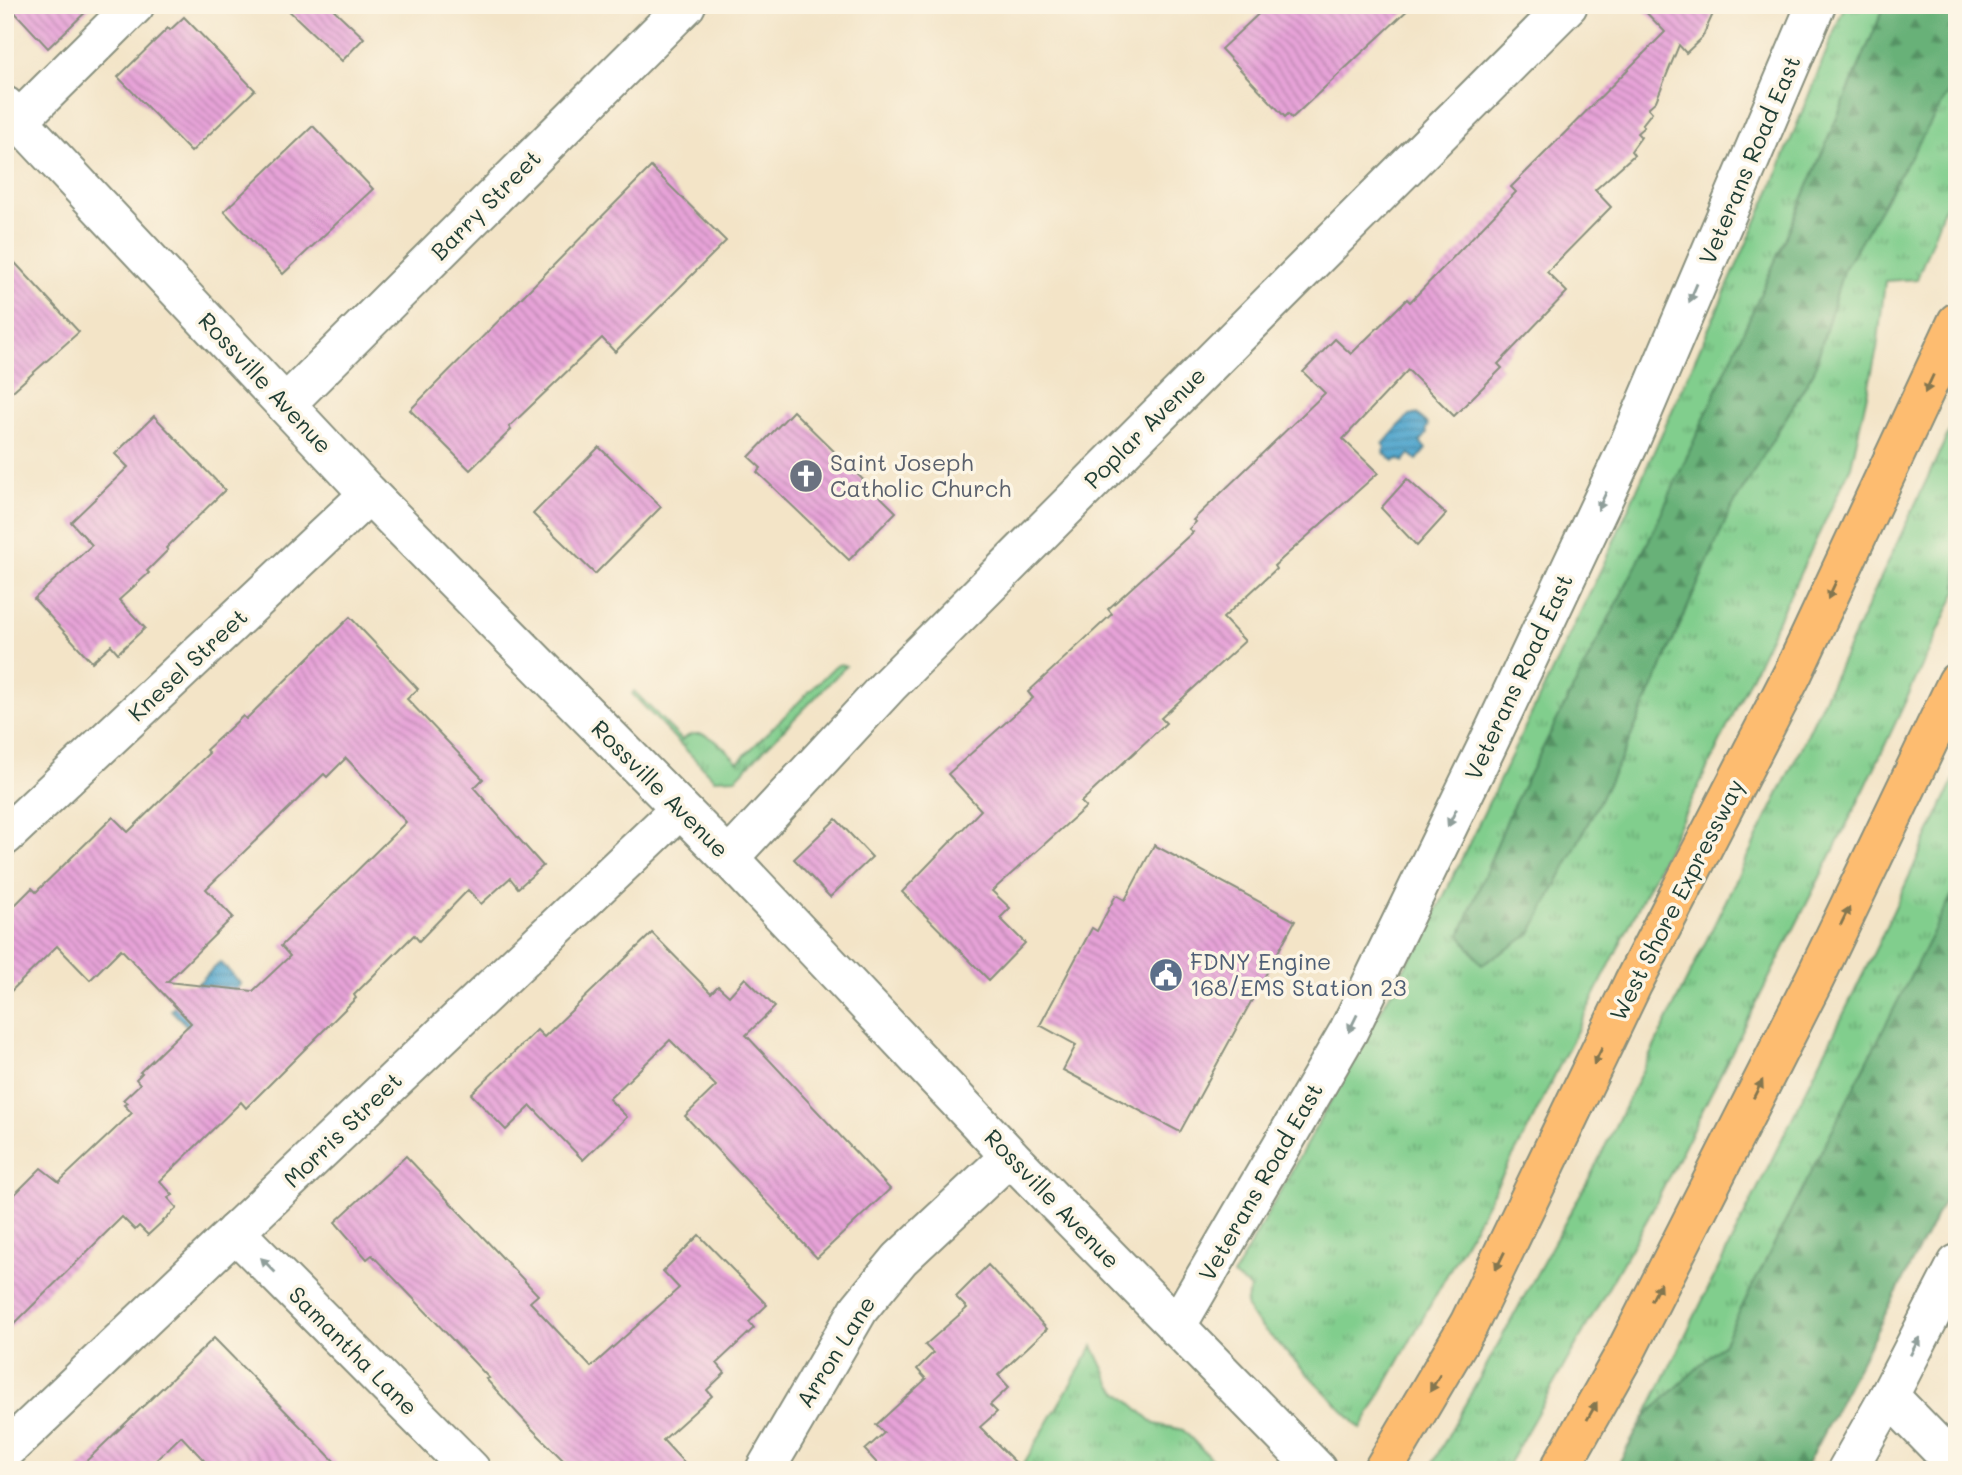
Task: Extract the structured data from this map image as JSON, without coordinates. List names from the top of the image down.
{
  "streets": {
    "highway": ["West Shore Expressway"],
    "street": [
      "Veterans Road East",
      "Barry Street",
      "Rossville Avenue",
      "Poplar Avenue",
      "Knesel Street",
      "Morris Street",
      "Samantha Lane",
      "Arron Lane"
    ]
  },
  "crossings": [
    ["Veterans Road East", "Rossville Avenue"],
    ["Barry Street", "Rossville Avenue"],
    ["Rossville Avenue", "Poplar Avenue"],
    ["Rossville Avenue", "Knesel Street"],
    ["Rossville Avenue", "Morris Street"],
    ["Rossville Avenue", "Arron Lane"],
    ["Morris Street", "Samantha Lane"]
  ],
  "one_way": ["Veterans Road East", "Samantha Lane"],
  "places": {
    "church": ["Saint Joseph Catholic Church"],
    "public building": ["FDNY Engine 168/EMS Station 23"]
  }
}
